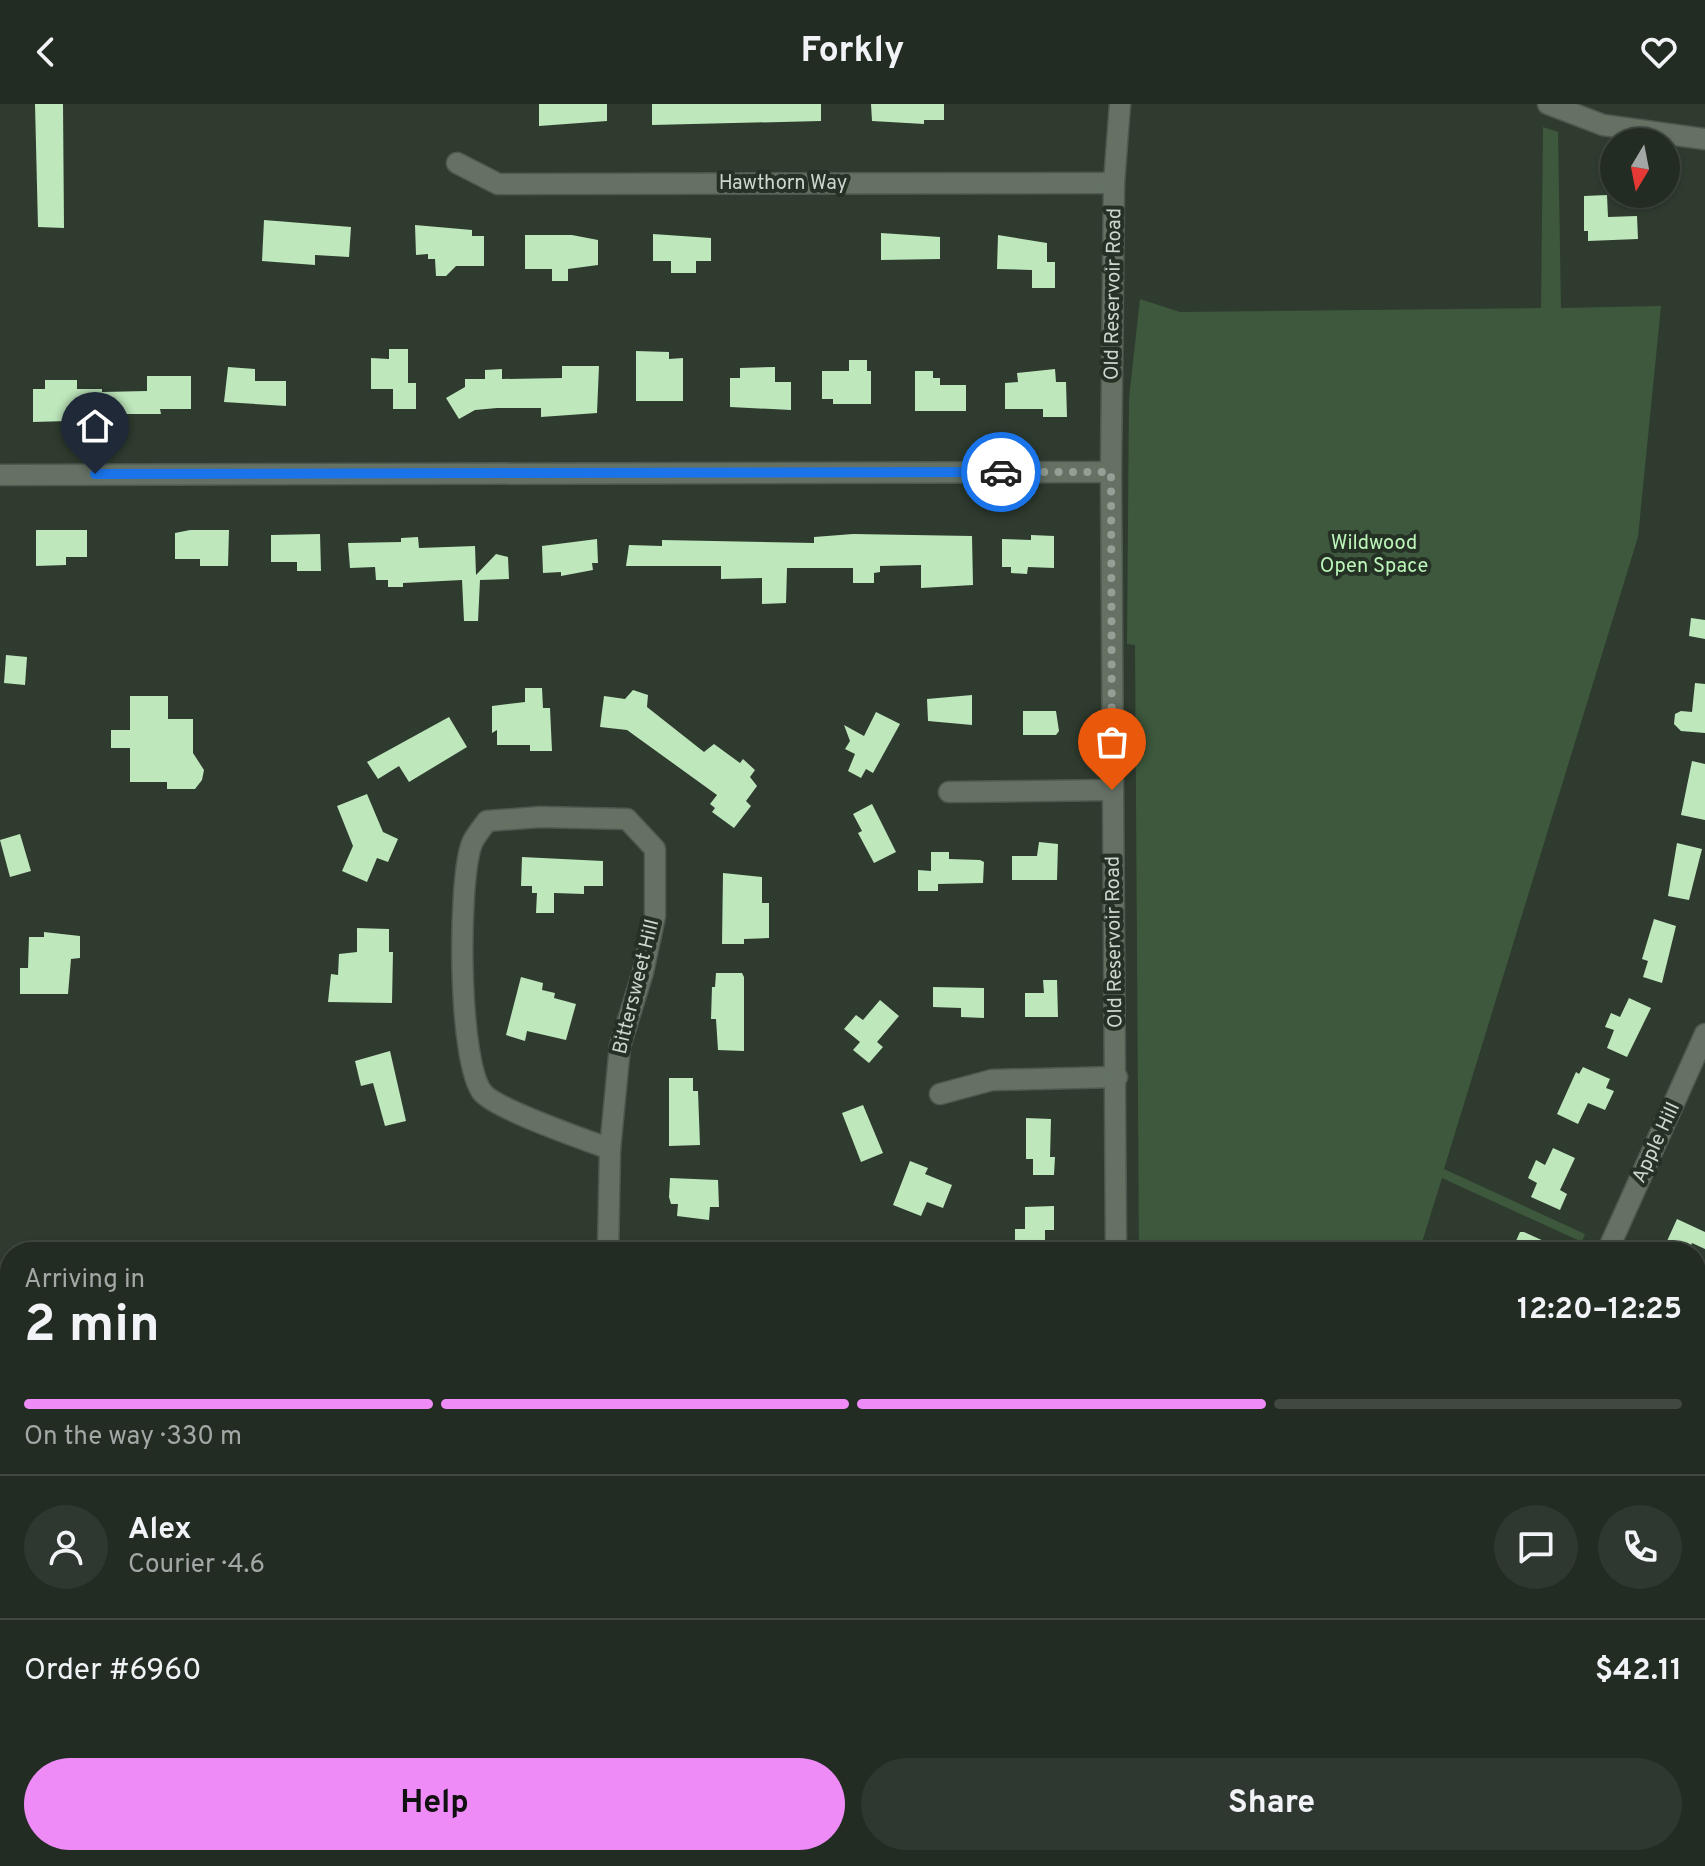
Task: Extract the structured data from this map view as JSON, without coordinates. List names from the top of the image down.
{
  "streets": {
    "street": [
      "Hawthorn Way",
      "Old Reservoir Road",
      "Bittersweet Hill",
      "Apple Hill"
    ]
  },
  "crossings": [
    ["Hawthorn Way", "Old Reservoir Road"]
  ],
  "parks": ["Wildwood Open Space"],
  "north": "bottom",
  "page": {
    "header": "Forkly",
    "heading": ["2 min", "Arriving in", "12:20–12:25"],
    "panel": [
      "Alex",
      "Courier · 4.6",
      "Order #6960",
      "$42.11"
    ],
    "bar": "On the way · 330 m",
    "buttons": ["Help", "Share"]
  }
}
